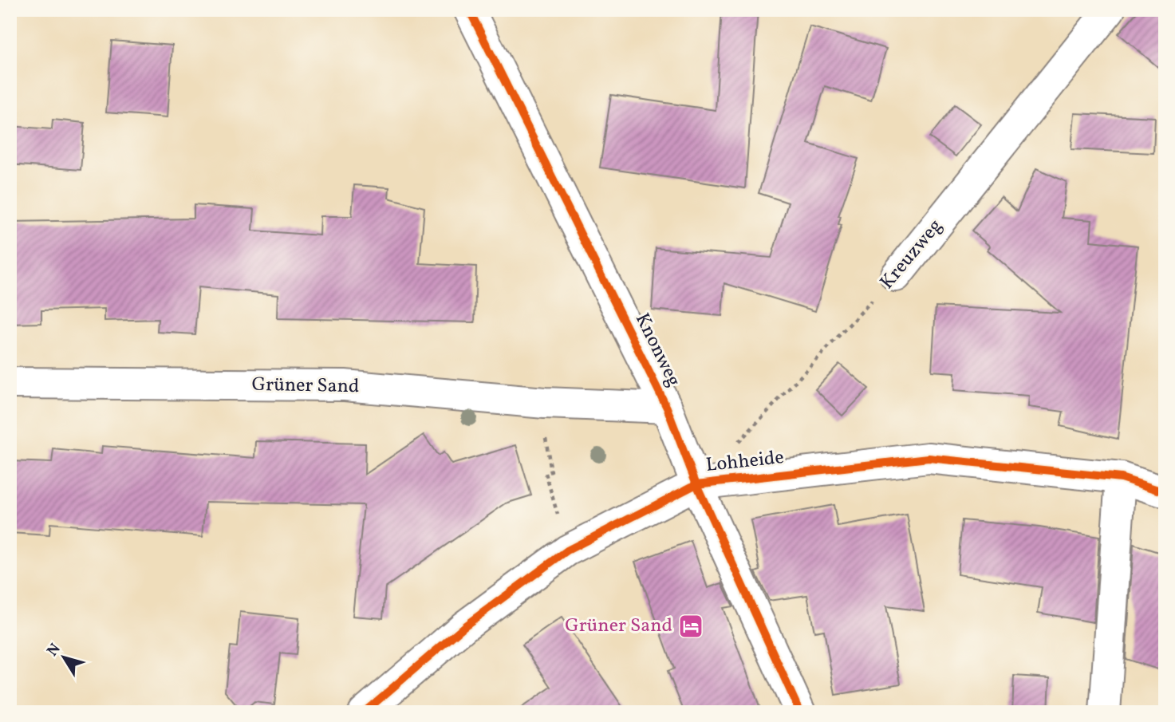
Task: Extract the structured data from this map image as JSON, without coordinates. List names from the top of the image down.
{
  "streets": {
    "street": [
      "Kreuzweg",
      "Knonweg",
      "Grüner Sand",
      "Lohheide"
    ]
  },
  "crossings": [
    ["Kreuzweg", "Knonweg"],
    ["Kreuzweg", "Lohheide"],
    ["Knonweg", "Grüner Sand"],
    ["Knonweg", "Lohheide"]
  ],
  "places": {
    "hotel": ["Grüner Sand"]
  },
  "north": "top left"
}
